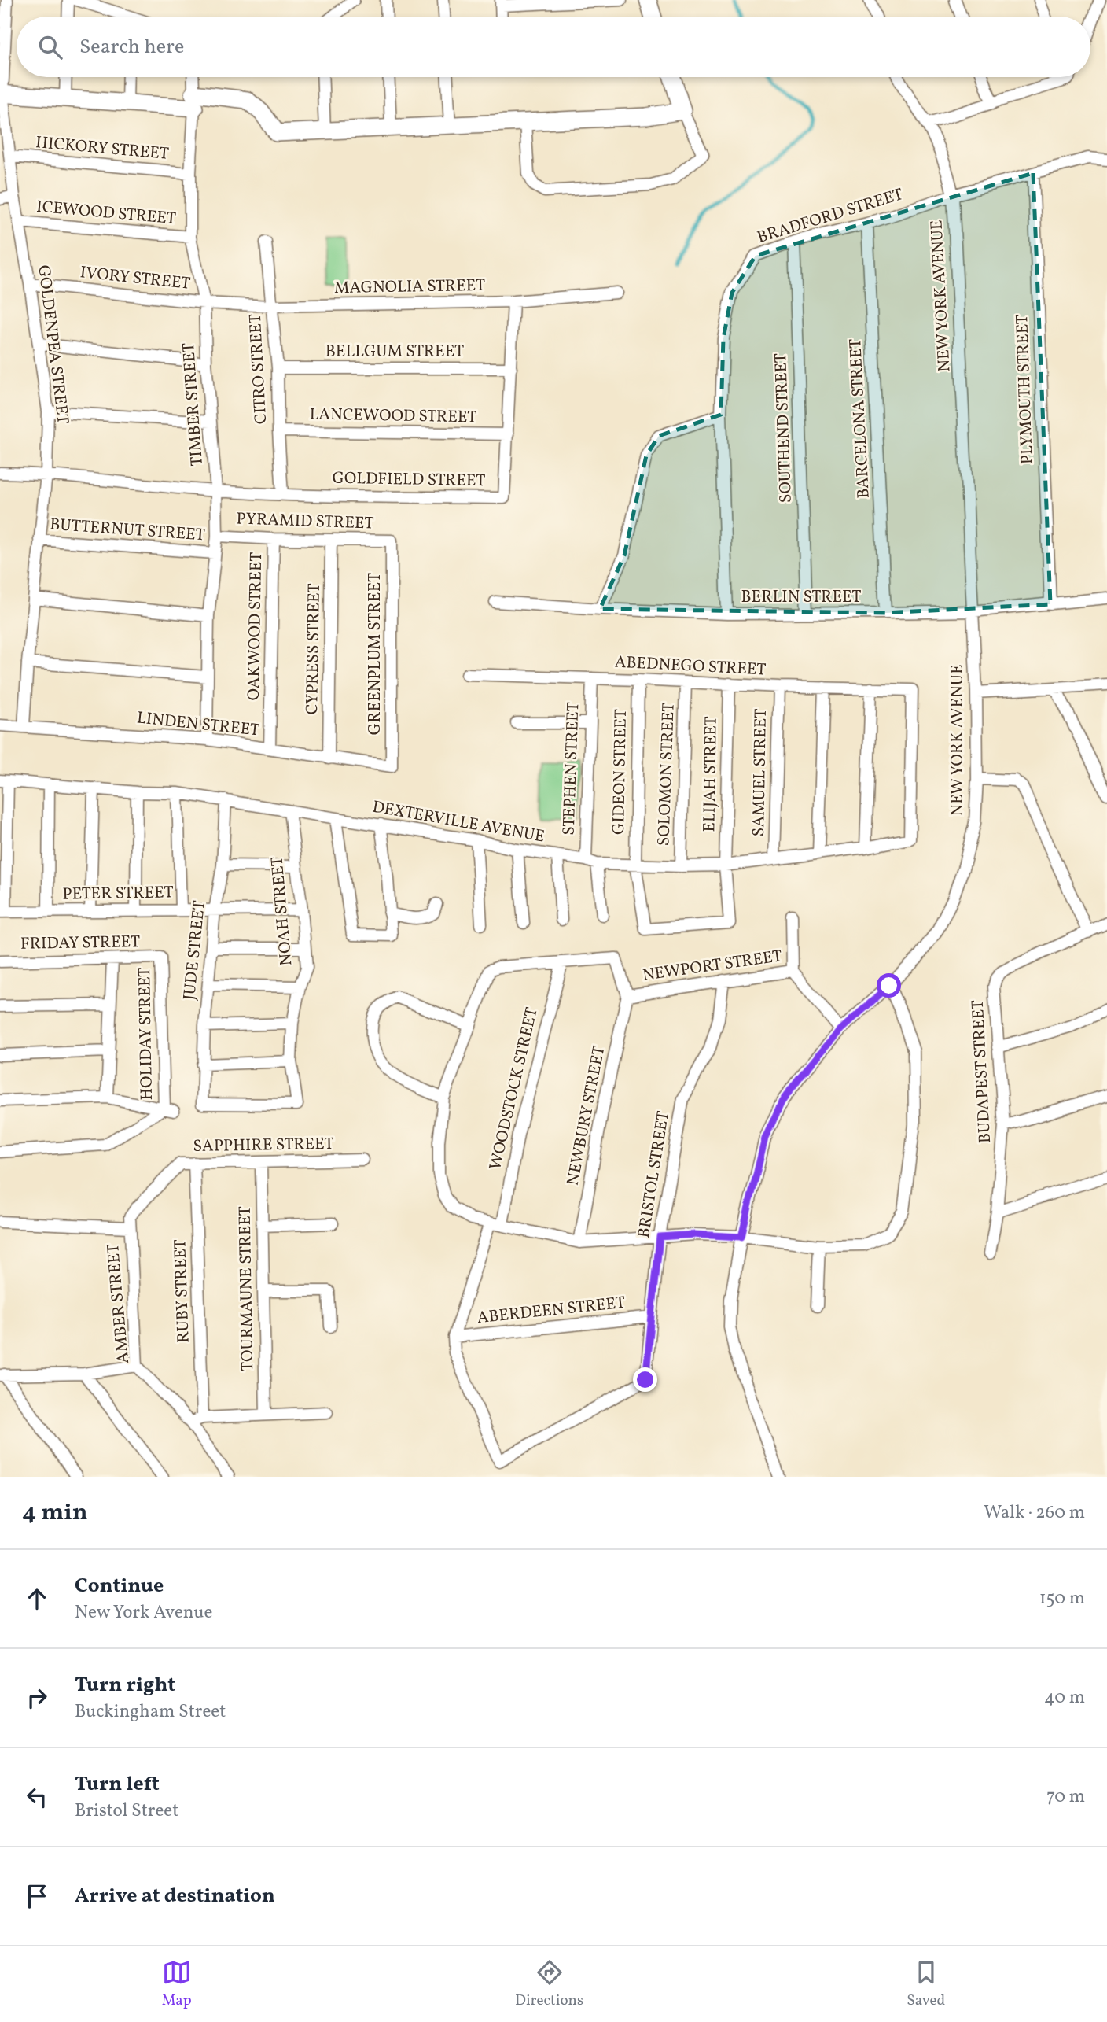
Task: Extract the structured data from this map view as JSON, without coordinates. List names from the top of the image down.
{
  "streets": {
    "street": [
      "HICKORY STREET",
      "ICEWOOD STREET",
      "BRADFORD STREET",
      "IVORY STREET",
      "MAGNOLIA STREET",
      "NEW YORK AVENUE",
      "GOLDENPEA STREET",
      "BELLGUM STREET",
      "CITRO STREET",
      "PLYMOUTH STREET",
      "TIMBER STREET",
      "LANCEWOOD STREET",
      "BARCELONA STREET",
      "SOUTHEND STREET",
      "GOLDFIELD STREET",
      "PYRAMID STREET",
      "BUTTERNUT STREET",
      "BERLIN STREET",
      "OAKWOOD STREET",
      "CYPRESS STREET",
      "GREENPLUM STREET",
      "ABEDNEGO STREET",
      "LINDEN STREET",
      "STEPHEN STREET",
      "GIDEON STREET",
      "SAMUEL STREET",
      "SOLOMON STREET",
      "ELIJAH STREET",
      "DEXTERVILLE AVENUE",
      "PETER STREET",
      "NOAH STREET",
      "FRIDAY STREET",
      "JUDE STREET",
      "NEWPORT STREET",
      "HOLIDAY STREET",
      "BUDAPEST STREET",
      "WOODSTOCK STREET",
      "NEWBURY STREET",
      "SAPPHIRE STREET",
      "BRISTOL STREET",
      "TOURMAUNE STREET",
      "RUBY STREET",
      "AMBER STREET",
      "ABERDEEN STREET"
    ]
  },
  "crossings": [
    ["HICKORY STREET", "GOLDENPEA STREET"],
    ["HICKORY STREET", "TIMBER STREET"],
    ["ICEWOOD STREET", "GOLDENPEA STREET"],
    ["ICEWOOD STREET", "TIMBER STREET"],
    ["BRADFORD STREET", "NEW YORK AVENUE"],
    ["BRADFORD STREET", "PLYMOUTH STREET"],
    ["BRADFORD STREET", "BARCELONA STREET"],
    ["BRADFORD STREET", "SOUTHEND STREET"],
    ["BRADFORD STREET", "BERLIN STREET"],
    ["IVORY STREET", "MAGNOLIA STREET"],
    ["IVORY STREET", "GOLDENPEA STREET"],
    ["IVORY STREET", "TIMBER STREET"],
    ["MAGNOLIA STREET", "CITRO STREET"],
    ["MAGNOLIA STREET", "TIMBER STREET"],
    ["MAGNOLIA STREET", "GOLDFIELD STREET"],
    ["NEW YORK AVENUE", "BERLIN STREET"],
    ["NEW YORK AVENUE", "NEWPORT STREET"],
    ["GOLDENPEA STREET", "GOLDFIELD STREET"],
    ["GOLDENPEA STREET", "BUTTERNUT STREET"],
    ["GOLDENPEA STREET", "LINDEN STREET"],
    ["BELLGUM STREET", "CITRO STREET"],
    ["BELLGUM STREET", "GOLDFIELD STREET"],
    ["CITRO STREET", "LANCEWOOD STREET"],
    ["CITRO STREET", "GOLDFIELD STREET"],
    ["PLYMOUTH STREET", "BERLIN STREET"],
    ["TIMBER STREET", "GOLDFIELD STREET"],
    ["TIMBER STREET", "PYRAMID STREET"],
    ["TIMBER STREET", "BUTTERNUT STREET"],
    ["TIMBER STREET", "LINDEN STREET"],
    ["LANCEWOOD STREET", "GOLDFIELD STREET"],
    ["BARCELONA STREET", "BERLIN STREET"],
    ["SOUTHEND STREET", "BERLIN STREET"],
    ["PYRAMID STREET", "OAKWOOD STREET"],
    ["PYRAMID STREET", "CYPRESS STREET"],
    ["PYRAMID STREET", "GREENPLUM STREET"],
    ["OAKWOOD STREET", "LINDEN STREET"],
    ["CYPRESS STREET", "LINDEN STREET"],
    ["GREENPLUM STREET", "LINDEN STREET"],
    ["ABEDNEGO STREET", "STEPHEN STREET"],
    ["ABEDNEGO STREET", "GIDEON STREET"],
    ["ABEDNEGO STREET", "SAMUEL STREET"],
    ["ABEDNEGO STREET", "SOLOMON STREET"],
    ["ABEDNEGO STREET", "ELIJAH STREET"],
    ["ABEDNEGO STREET", "DEXTERVILLE AVENUE"],
    ["STEPHEN STREET", "DEXTERVILLE AVENUE"],
    ["GIDEON STREET", "ELIJAH STREET"],
    ["GIDEON STREET", "DEXTERVILLE AVENUE"],
    ["SAMUEL STREET", "DEXTERVILLE AVENUE"],
    ["SOLOMON STREET", "DEXTERVILLE AVENUE"],
    ["ELIJAH STREET", "DEXTERVILLE AVENUE"],
    ["DEXTERVILLE AVENUE", "NOAH STREET"],
    ["DEXTERVILLE AVENUE", "JUDE STREET"],
    ["PETER STREET", "NOAH STREET"],
    ["PETER STREET", "JUDE STREET"],
    ["NOAH STREET", "JUDE STREET"],
    ["FRIDAY STREET", "HOLIDAY STREET"],
    ["NEWPORT STREET", "NEWBURY STREET"],
    ["NEWPORT STREET", "BRISTOL STREET"],
    ["SAPPHIRE STREET", "TOURMAUNE STREET"],
    ["SAPPHIRE STREET", "RUBY STREET"],
    ["SAPPHIRE STREET", "AMBER STREET"],
    ["BRISTOL STREET", "ABERDEEN STREET"]
  ],
  "page": {
    "search": "Search here",
    "heading": ["4 min", "Walk · 260 m"],
    "list": [
      ["Continue", "New York Avenue", "150 m"],
      ["Turn right", "Buckingham Street", "40 m"],
      ["Turn left", "Bristol Street", "70 m"],
      "Arrive at destination"
    ],
    "nav": ["Map", "Directions", "Saved"]
  }
}
